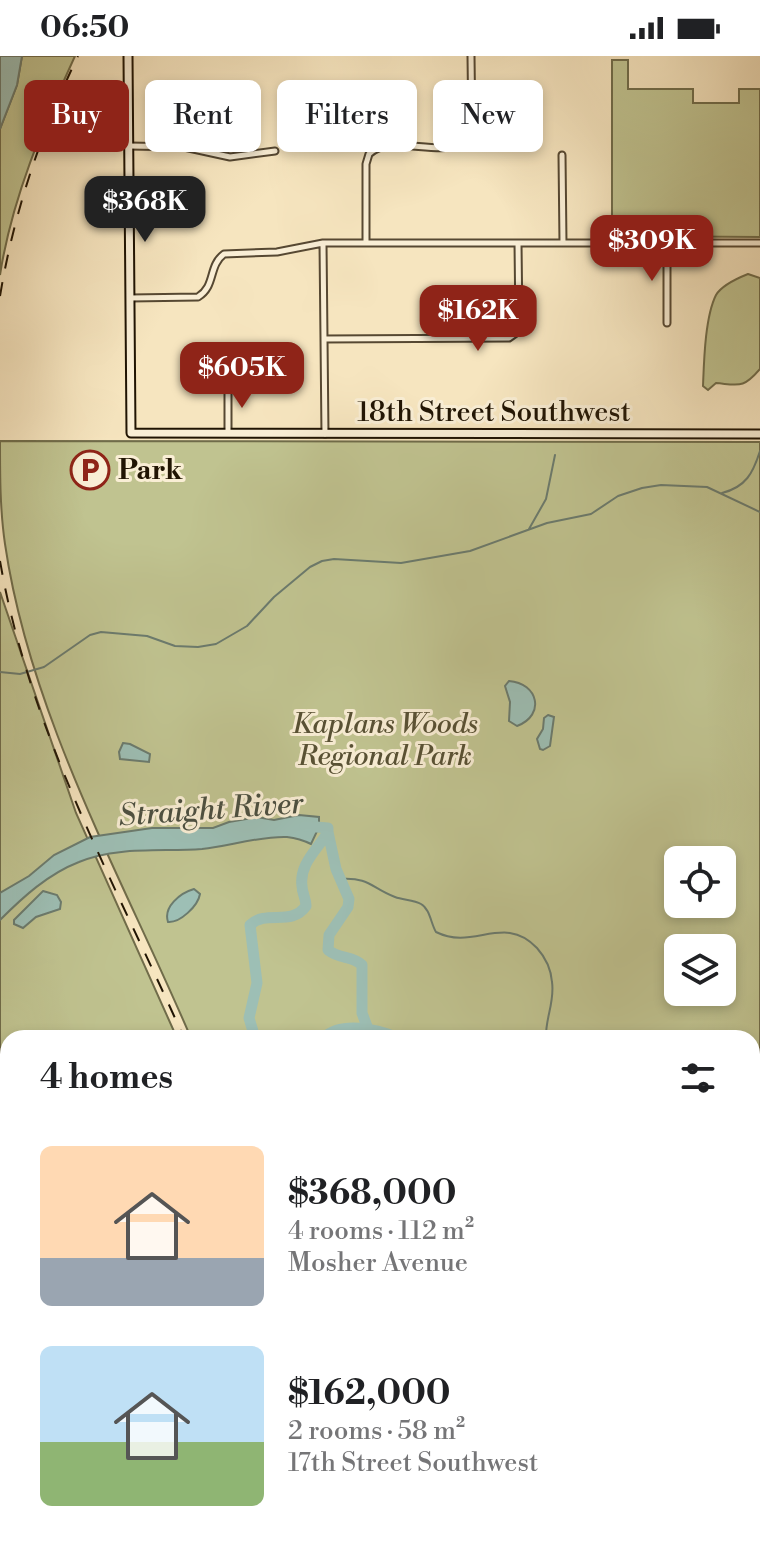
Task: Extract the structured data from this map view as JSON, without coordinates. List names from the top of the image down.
{
  "streets": {
    "street": ["18th Street Southwest"]
  },
  "water": ["Straight River"],
  "parks": ["Kaplans Woods Regional Park"],
  "places": {
    "parking": ["Park"]
  },
  "page": {
    "status": "06:50",
    "chip": [
      "Buy",
      "Rent",
      "Filters",
      "New"
    ],
    "price": [
      "$368K",
      "$309K",
      "$162K",
      "$605K"
    ],
    "heading": "4 homes",
    "list": [
      {
        "name": "$368,000",
        "note": "4 rooms · 112 m² · Mosher Avenue"
      },
      {
        "name": "$162,000",
        "note": "2 rooms · 58 m² · 17th Street Southwest"
      }
    ]
  }
}
